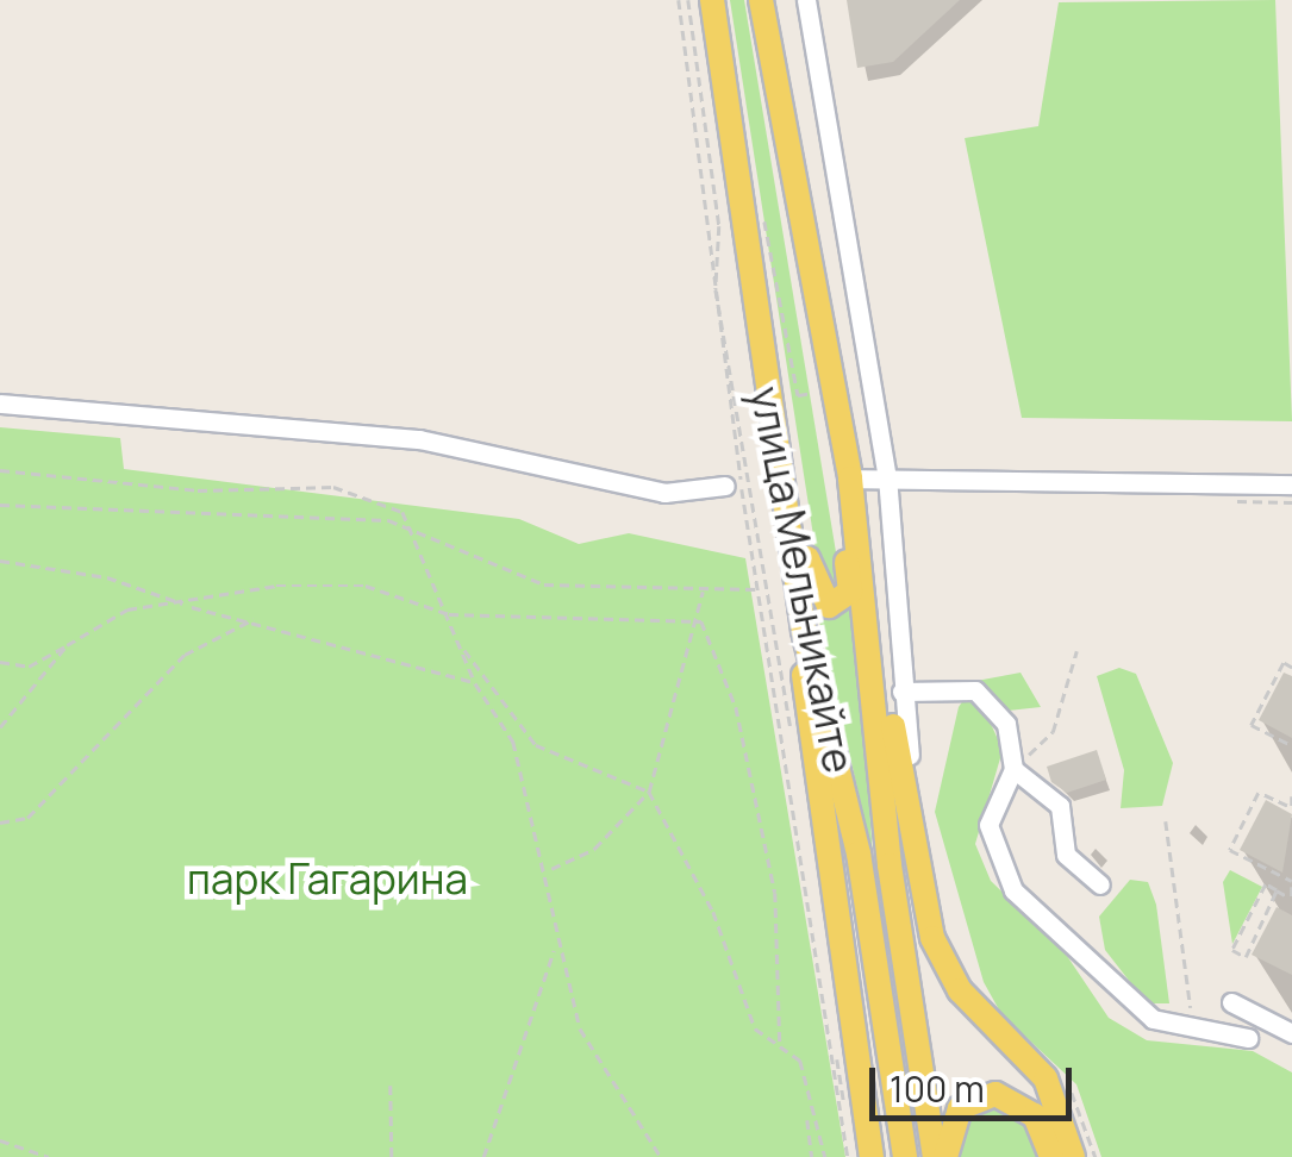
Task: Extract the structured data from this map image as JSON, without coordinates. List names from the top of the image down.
{
  "streets": {
    "main road": ["улица Мельникайте"]
  },
  "parks": ["парк Гагарина"],
  "scale_bar": "100 m"
}
